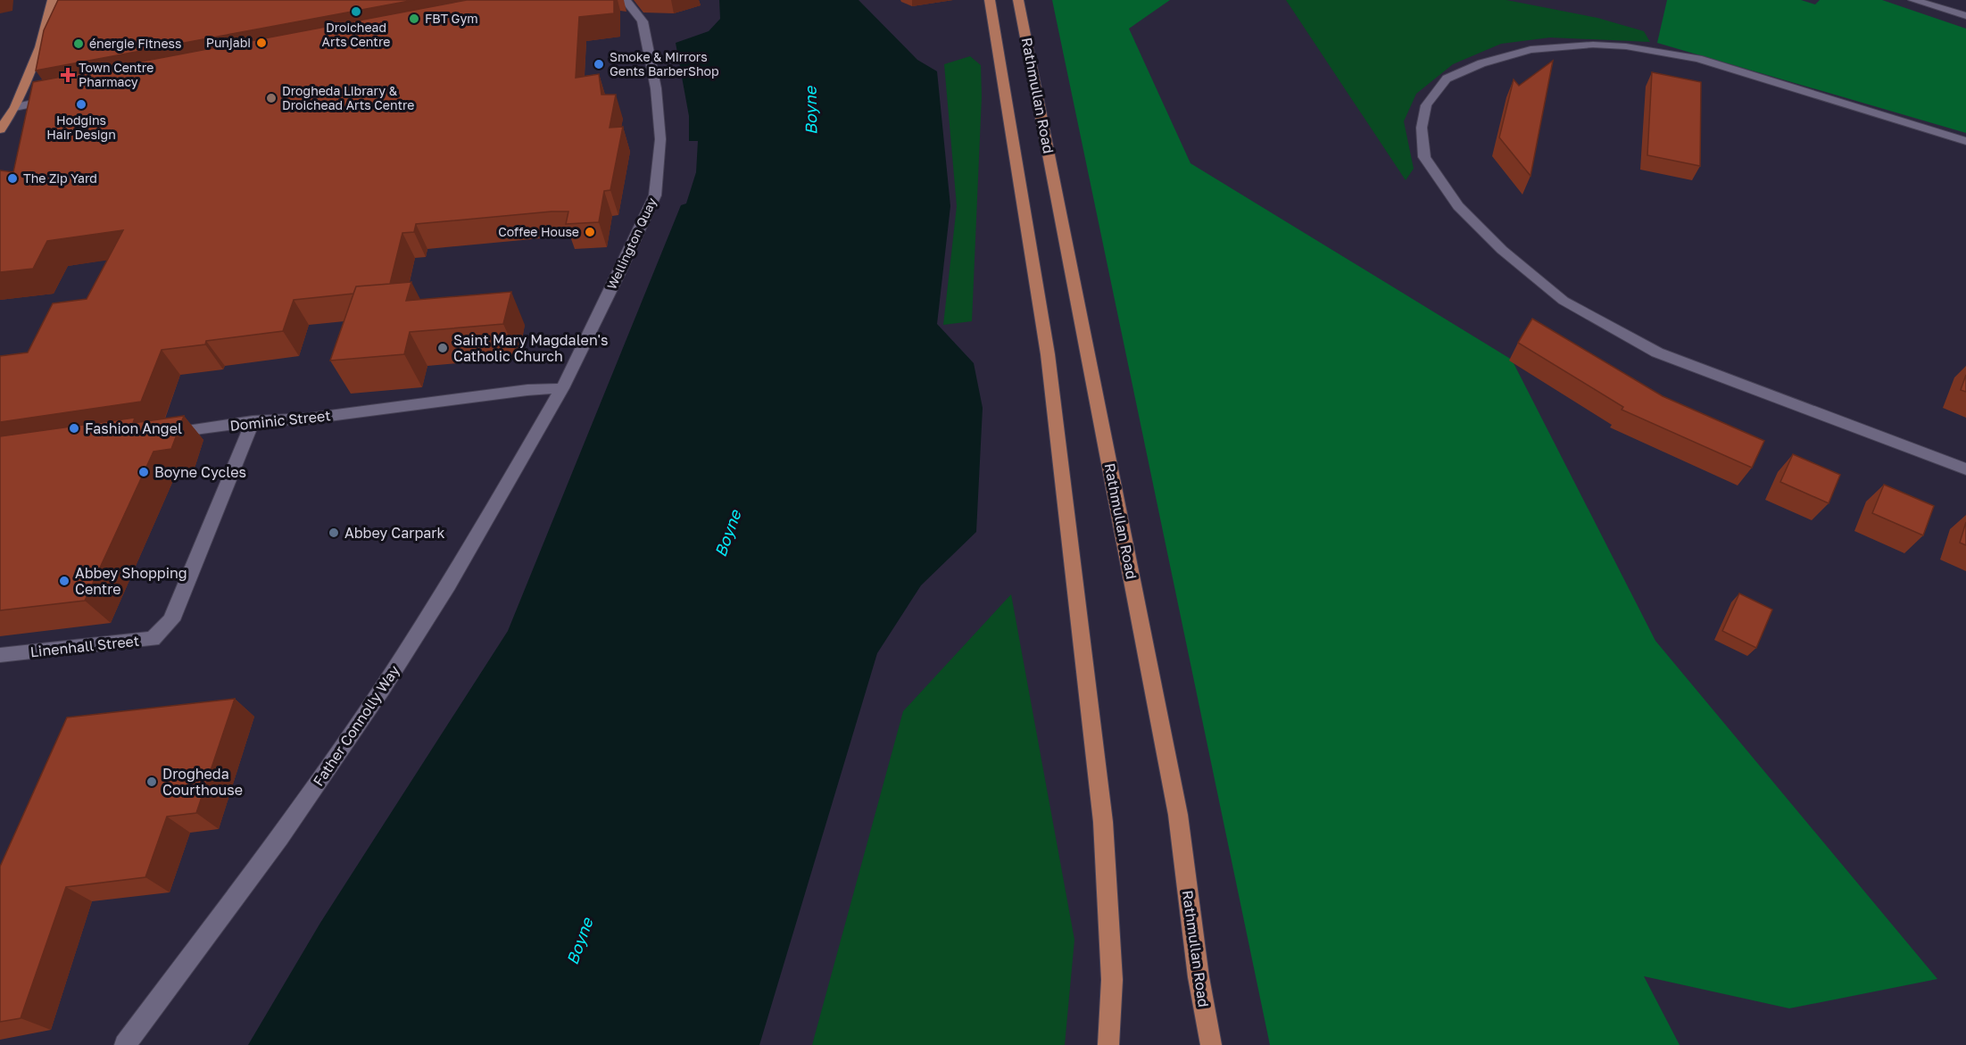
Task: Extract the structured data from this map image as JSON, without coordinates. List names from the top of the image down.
{
  "streets": {
    "main road": ["Rathmullan Road"],
    "street": [
      "Wellington Quay",
      "Dominic Street",
      "Linenhall Street",
      "Father Connolly Way"
    ]
  },
  "crossings": [
    ["Wellington Quay", "Dominic Street"],
    ["Wellington Quay", "Father Connolly Way"],
    ["Dominic Street", "Linenhall Street"],
    ["Dominic Street", "Father Connolly Way"]
  ],
  "water": ["Boyne"],
  "places": {
    "other": [
      "Droichead Arts Centre",
      "FBT Gym",
      "Punjabi",
      "énergie Fitness",
      "Smoke & Mirrors Gents BarberShop",
      "Drogheda Library & Droichead Arts Centre",
      "Hodgins Hair Design",
      "The Zip Yard",
      "Coffee House",
      "Saint Mary Magdalen's Catholic Church",
      "Fashion Angel",
      "Boyne Cycles",
      "Abbey Carpark",
      "Abbey Shopping Centre",
      "Drogheda Courthouse"
    ],
    "health": ["Town Centre Pharmacy"]
  }
}
